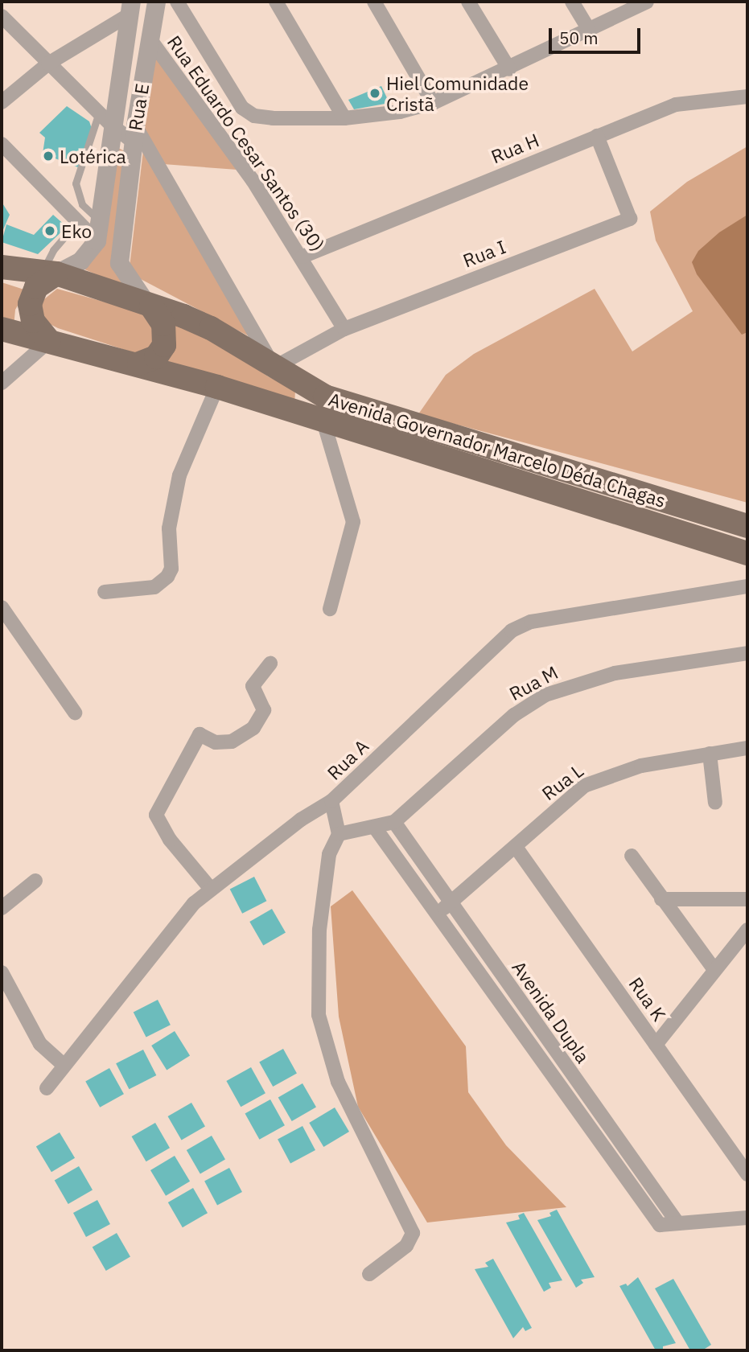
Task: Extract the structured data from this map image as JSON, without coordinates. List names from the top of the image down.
{
  "streets": {
    "main road": ["Avenida Governador Marcelo Déda Chagas"],
    "street": [
      "Rua E",
      "Rua Eduardo Cesar Santos (30)",
      "Rua H",
      "Rua I",
      "Rua M",
      "Rua A",
      "Rua L",
      "Rua K",
      "Avenida Dupla"
    ]
  },
  "crossings": [
    ["Rua E", "Rua Eduardo Cesar Santos (30)"],
    ["Rua E", "Avenida Governador Marcelo Déda Chagas"],
    ["Rua Eduardo Cesar Santos (30)", "Rua H"],
    ["Rua Eduardo Cesar Santos (30)", "Rua I"],
    ["Rua H", "Rua I"],
    ["Rua I", "Avenida Governador Marcelo Déda Chagas"],
    ["Rua M", "Avenida Dupla"],
    ["Rua L", "Rua K"],
    ["Rua L", "Avenida Dupla"]
  ],
  "places": ["Hiel Comunidade Cristã", "Lotérica", "Eko"],
  "scale_bar": "50 m"
}
